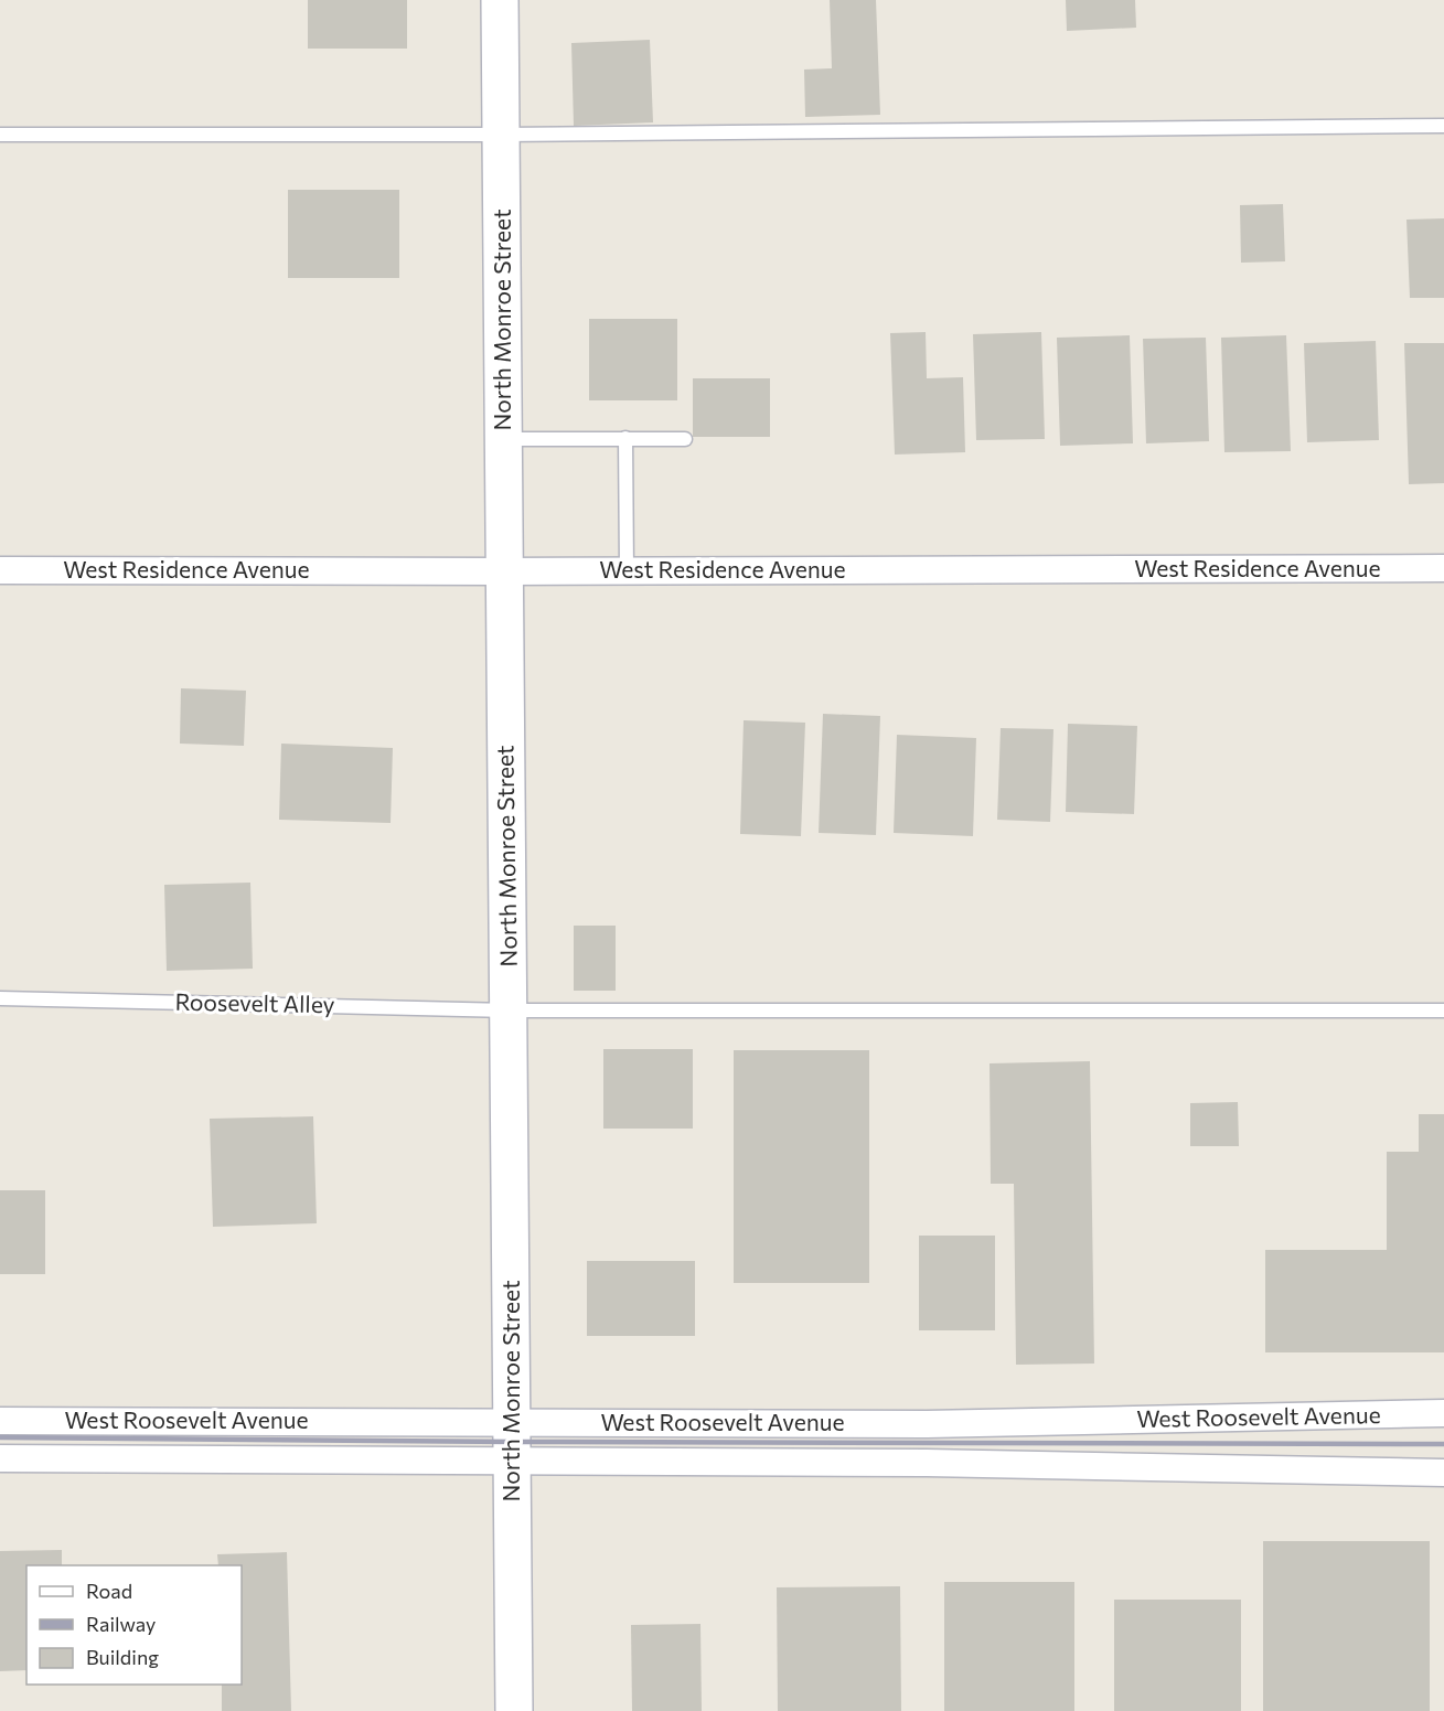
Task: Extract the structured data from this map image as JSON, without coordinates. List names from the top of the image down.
{
  "streets": {
    "main road": ["North Monroe Street"],
    "street": ["West Residence Avenue", "West Roosevelt Avenue"],
    "lane": ["Roosevelt Alley"]
  },
  "crossings": [
    ["North Monroe Street", "West Residence Avenue"],
    ["North Monroe Street", "Roosevelt Alley"],
    ["North Monroe Street", "West Roosevelt Avenue"]
  ],
  "legend": ["Road", "Railway", "Building"]
}
